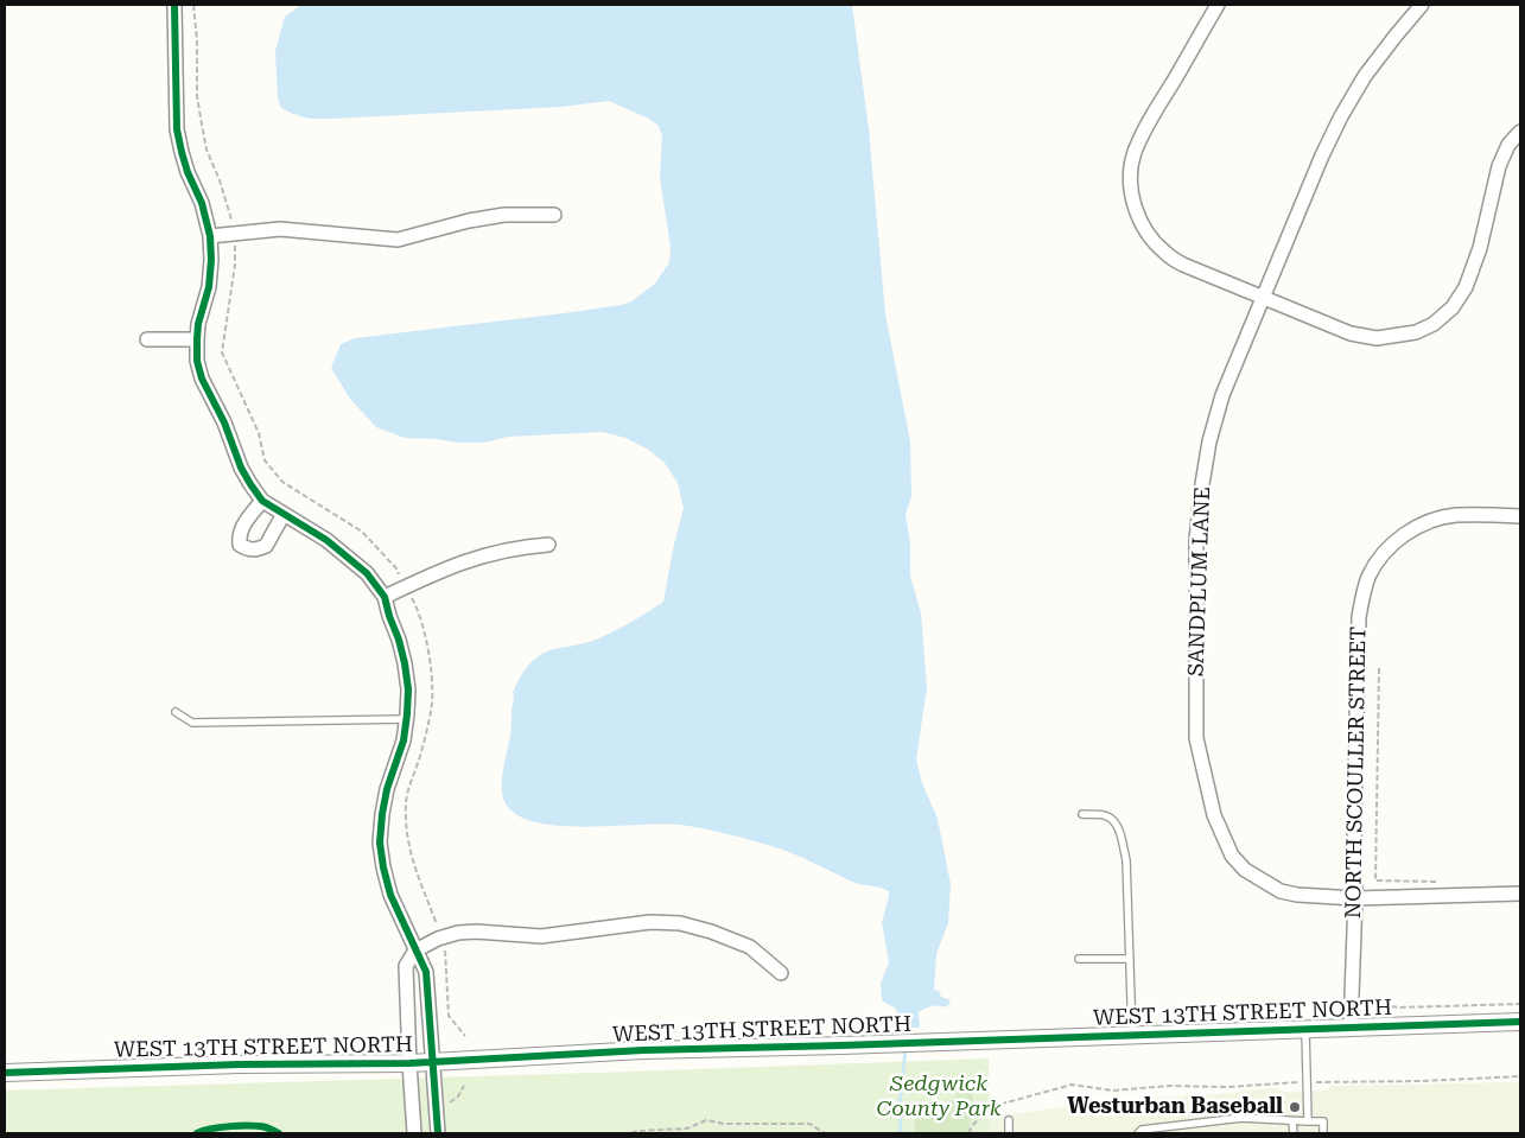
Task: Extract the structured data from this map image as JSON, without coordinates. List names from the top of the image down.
{
  "streets": {
    "street": ["SANDPLUM LANE", "NORTH SCOULLER STREET", "WEST 13TH STREET NORTH"]
  },
  "crossings": [
    ["SANDPLUM LANE", "NORTH SCOULLER STREET"],
    ["NORTH SCOULLER STREET", "WEST 13TH STREET NORTH"]
  ],
  "parks": ["Sedgwick County Park"],
  "places": ["Westurban Baseball"]
}
